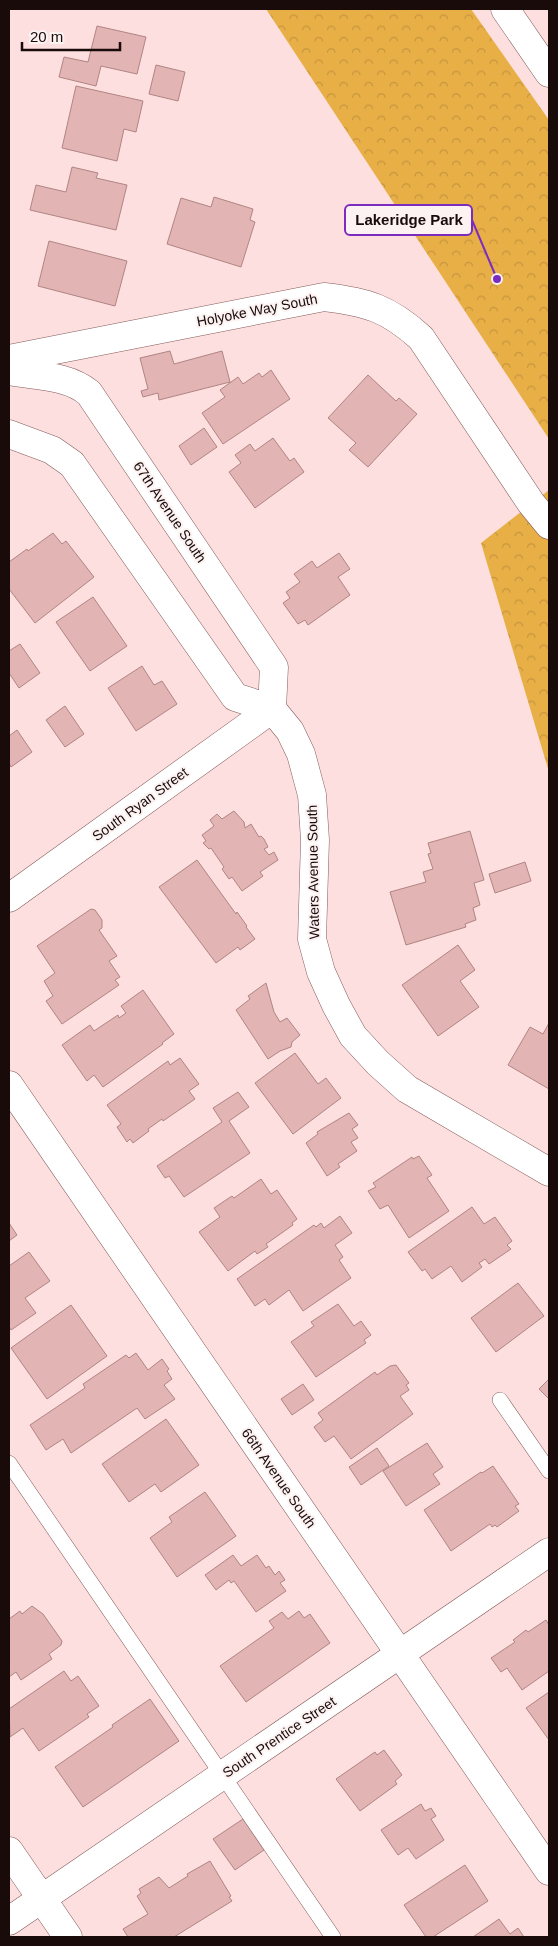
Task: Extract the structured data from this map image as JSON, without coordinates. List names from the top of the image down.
{
  "streets": {
    "street": [
      "Holyoke Way South",
      "67th Avenue South",
      "South Ryan Street",
      "Waters Avenue South",
      "66th Avenue South",
      "South Prentice Street"
    ]
  },
  "crossings": [
    ["67th Avenue South", "South Ryan Street"],
    ["67th Avenue South", "Waters Avenue South"],
    ["South Ryan Street", "Waters Avenue South"],
    ["66th Avenue South", "South Prentice Street"]
  ],
  "places": ["Lakeridge Park"],
  "scale_bar": "20 m"
}
